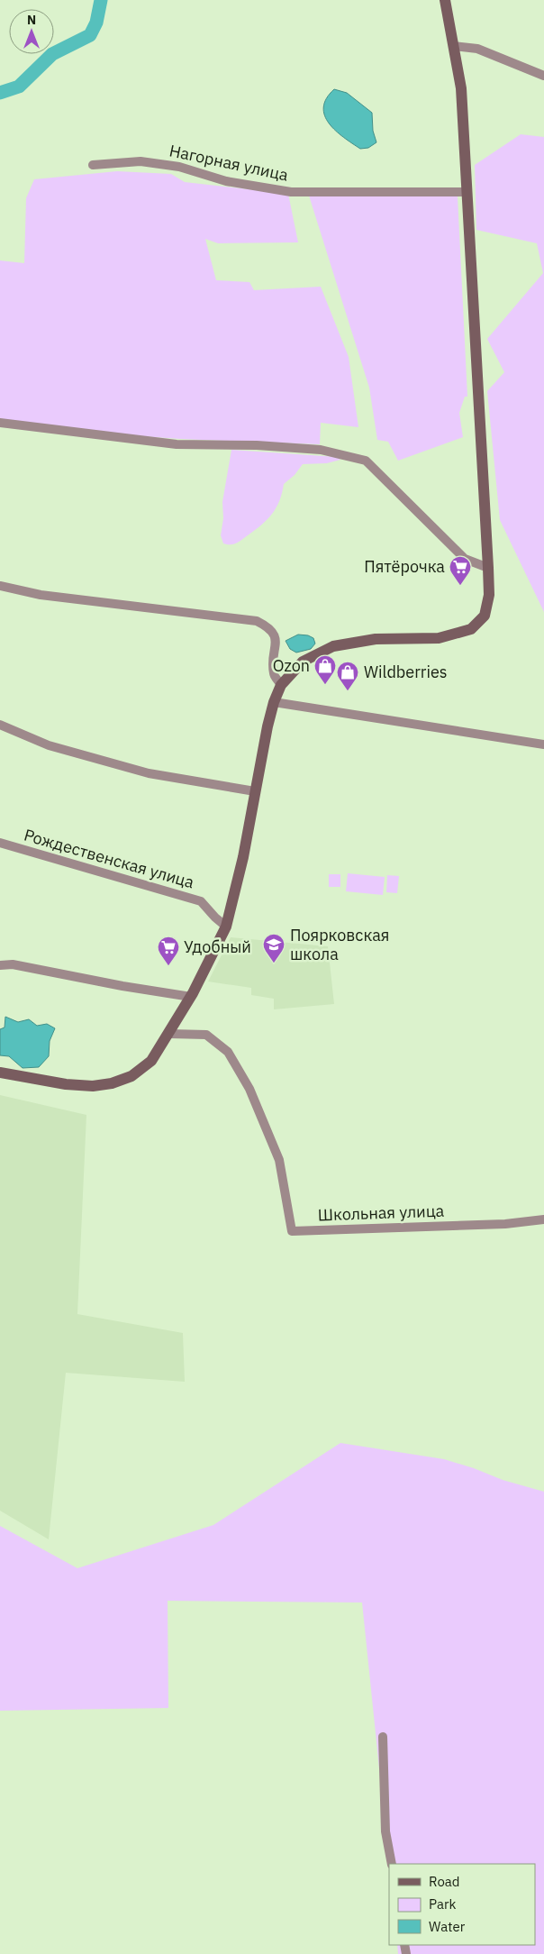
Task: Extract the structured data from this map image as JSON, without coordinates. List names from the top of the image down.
{
  "streets": {
    "street": ["Нагорная улица", "Рождественская улица", "Школьная улица"]
  },
  "places": {
    "supermarket": ["Пятёрочка", "Удобный"],
    "shop": ["Ozon", "Wildberries"],
    "school or university": ["Поярковская школа"]
  },
  "legend": ["Road", "Park", "Water"],
  "north": "top"
}
